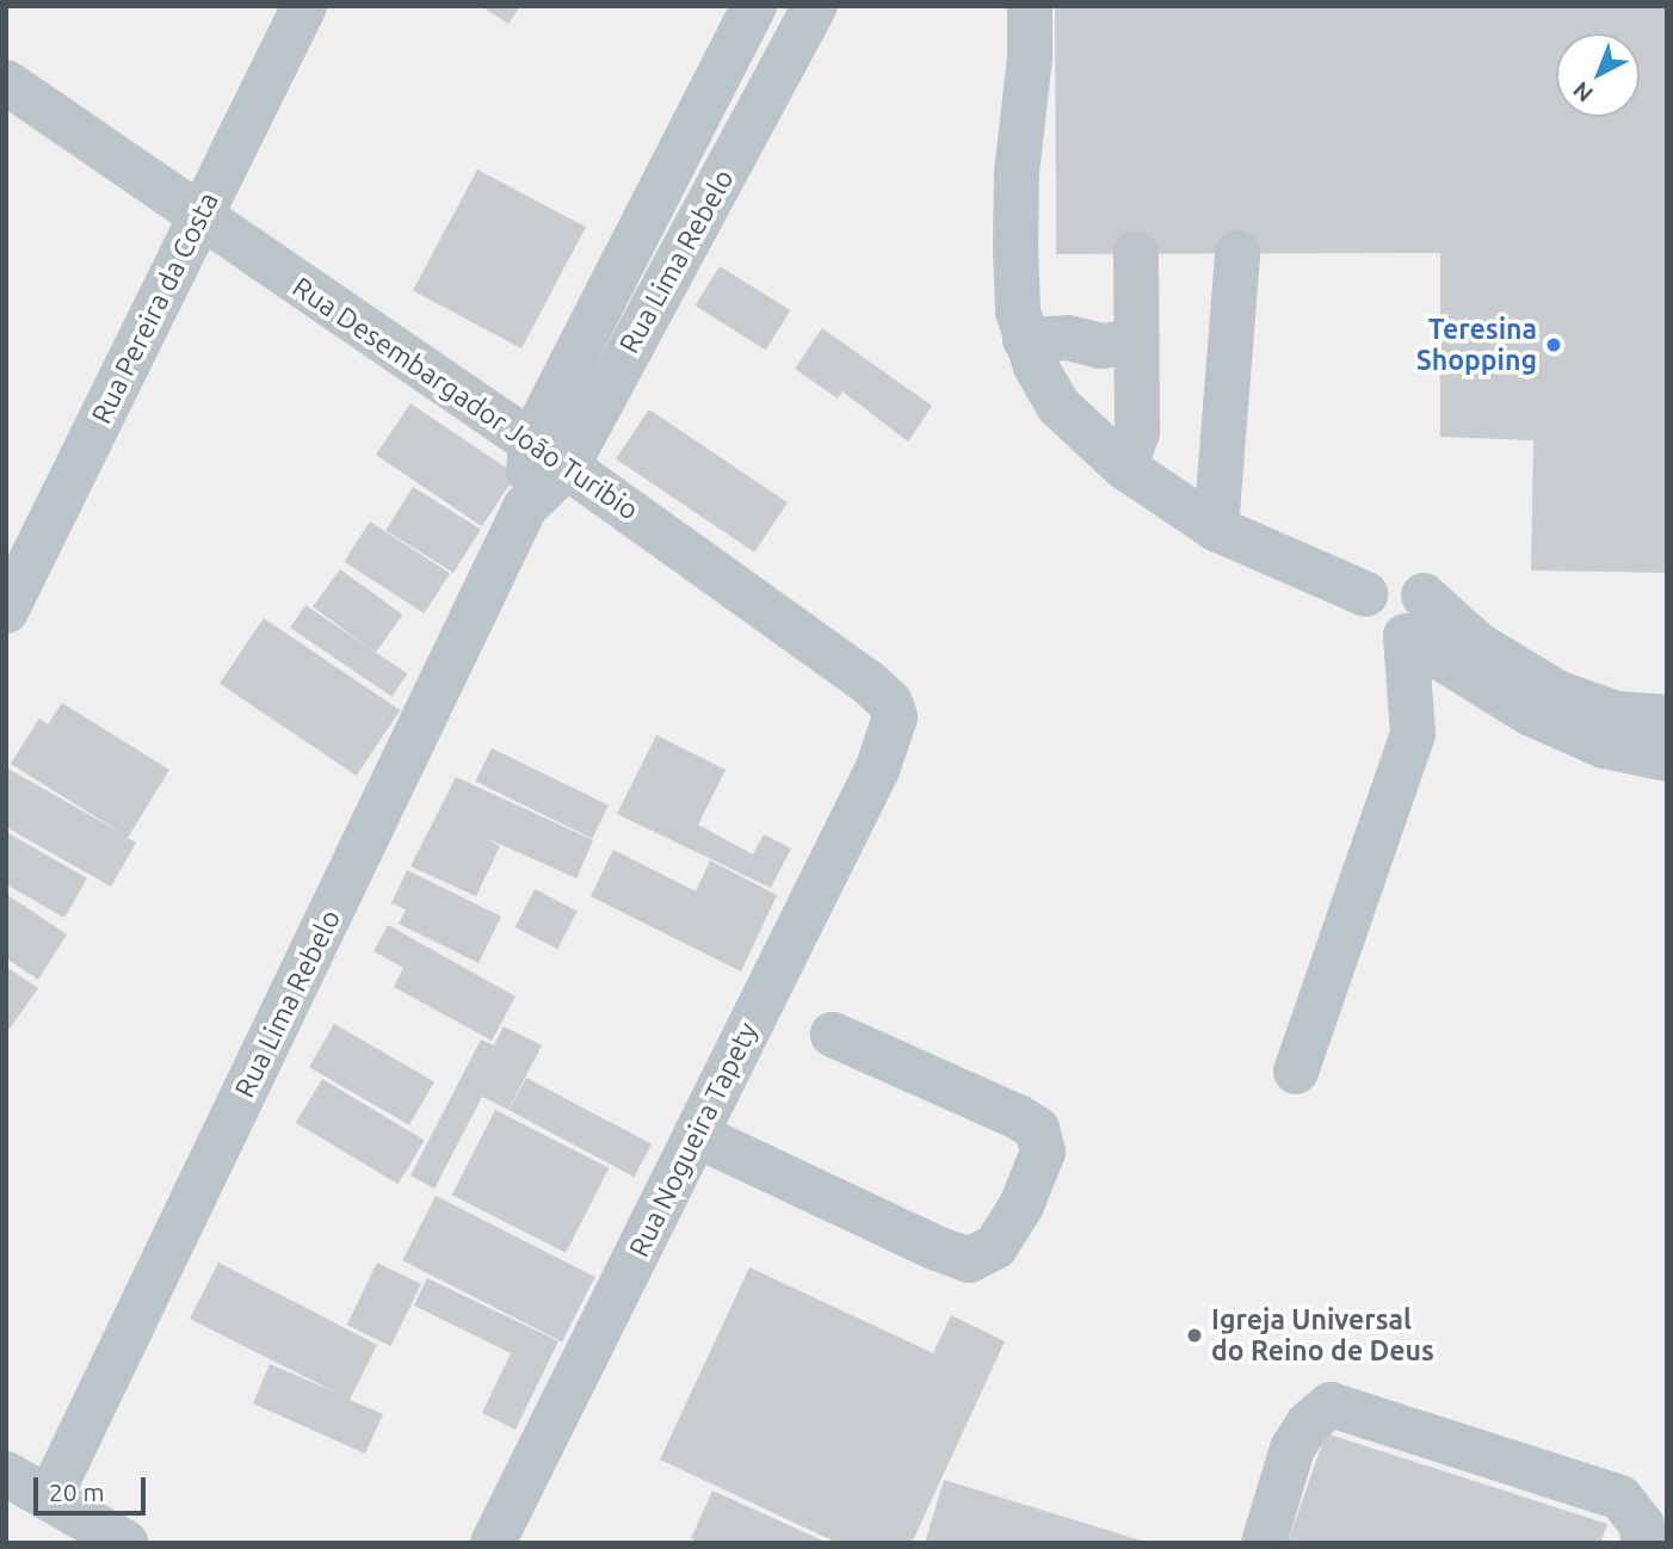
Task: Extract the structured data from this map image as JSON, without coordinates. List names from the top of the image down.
{
  "streets": {
    "street": [
      "Rua Lima Rebelo",
      "Rua Pereira da Costa",
      "Rua Desembargador João Turibio",
      "Rua Nogueira Tapety"
    ]
  },
  "crossings": [
    ["Rua Lima Rebelo", "Rua Desembargador João Turibio"],
    ["Rua Pereira da Costa", "Rua Desembargador João Turibio"],
    ["Rua Desembargador João Turibio", "Rua Nogueira Tapety"]
  ],
  "places": ["Teresina Shopping", "Igreja Universal do Reino de Deus"],
  "scale_bar": "20 m",
  "north": "bottom left"
}
